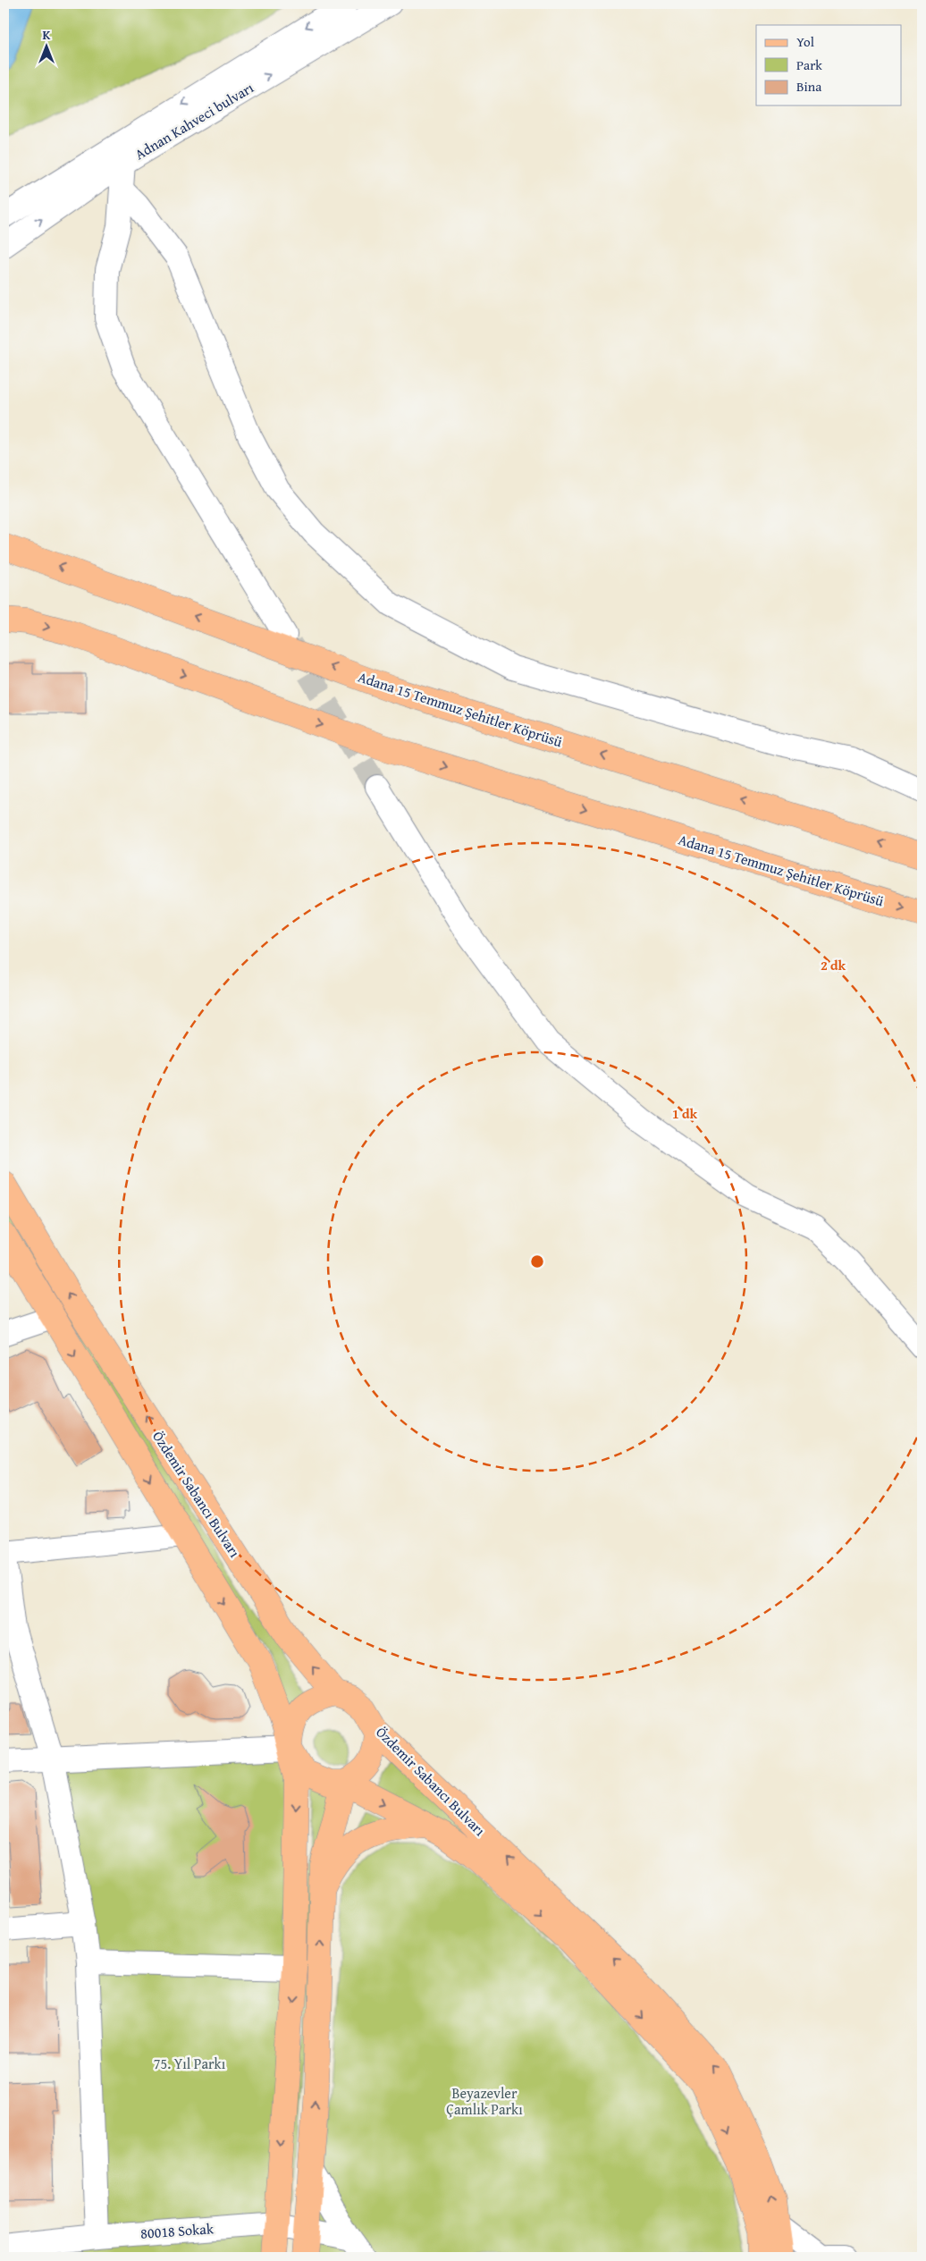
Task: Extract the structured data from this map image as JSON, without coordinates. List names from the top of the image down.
{
  "streets": {
    "main road": ["Adana 15 Temmuz Şehitler Köprüsü", "Özdemir Sabancı Bulvarı"],
    "street": ["Adnan Kahveci bulvarı", "80018 Sokak"]
  },
  "parks": ["75. Yıl Parkı", "Beyazevler Çamlık Parkı"],
  "legend": ["Yol", "Park", "Bina"],
  "north": "top",
  "rings": ["2 dk", "1 dk"]
}
